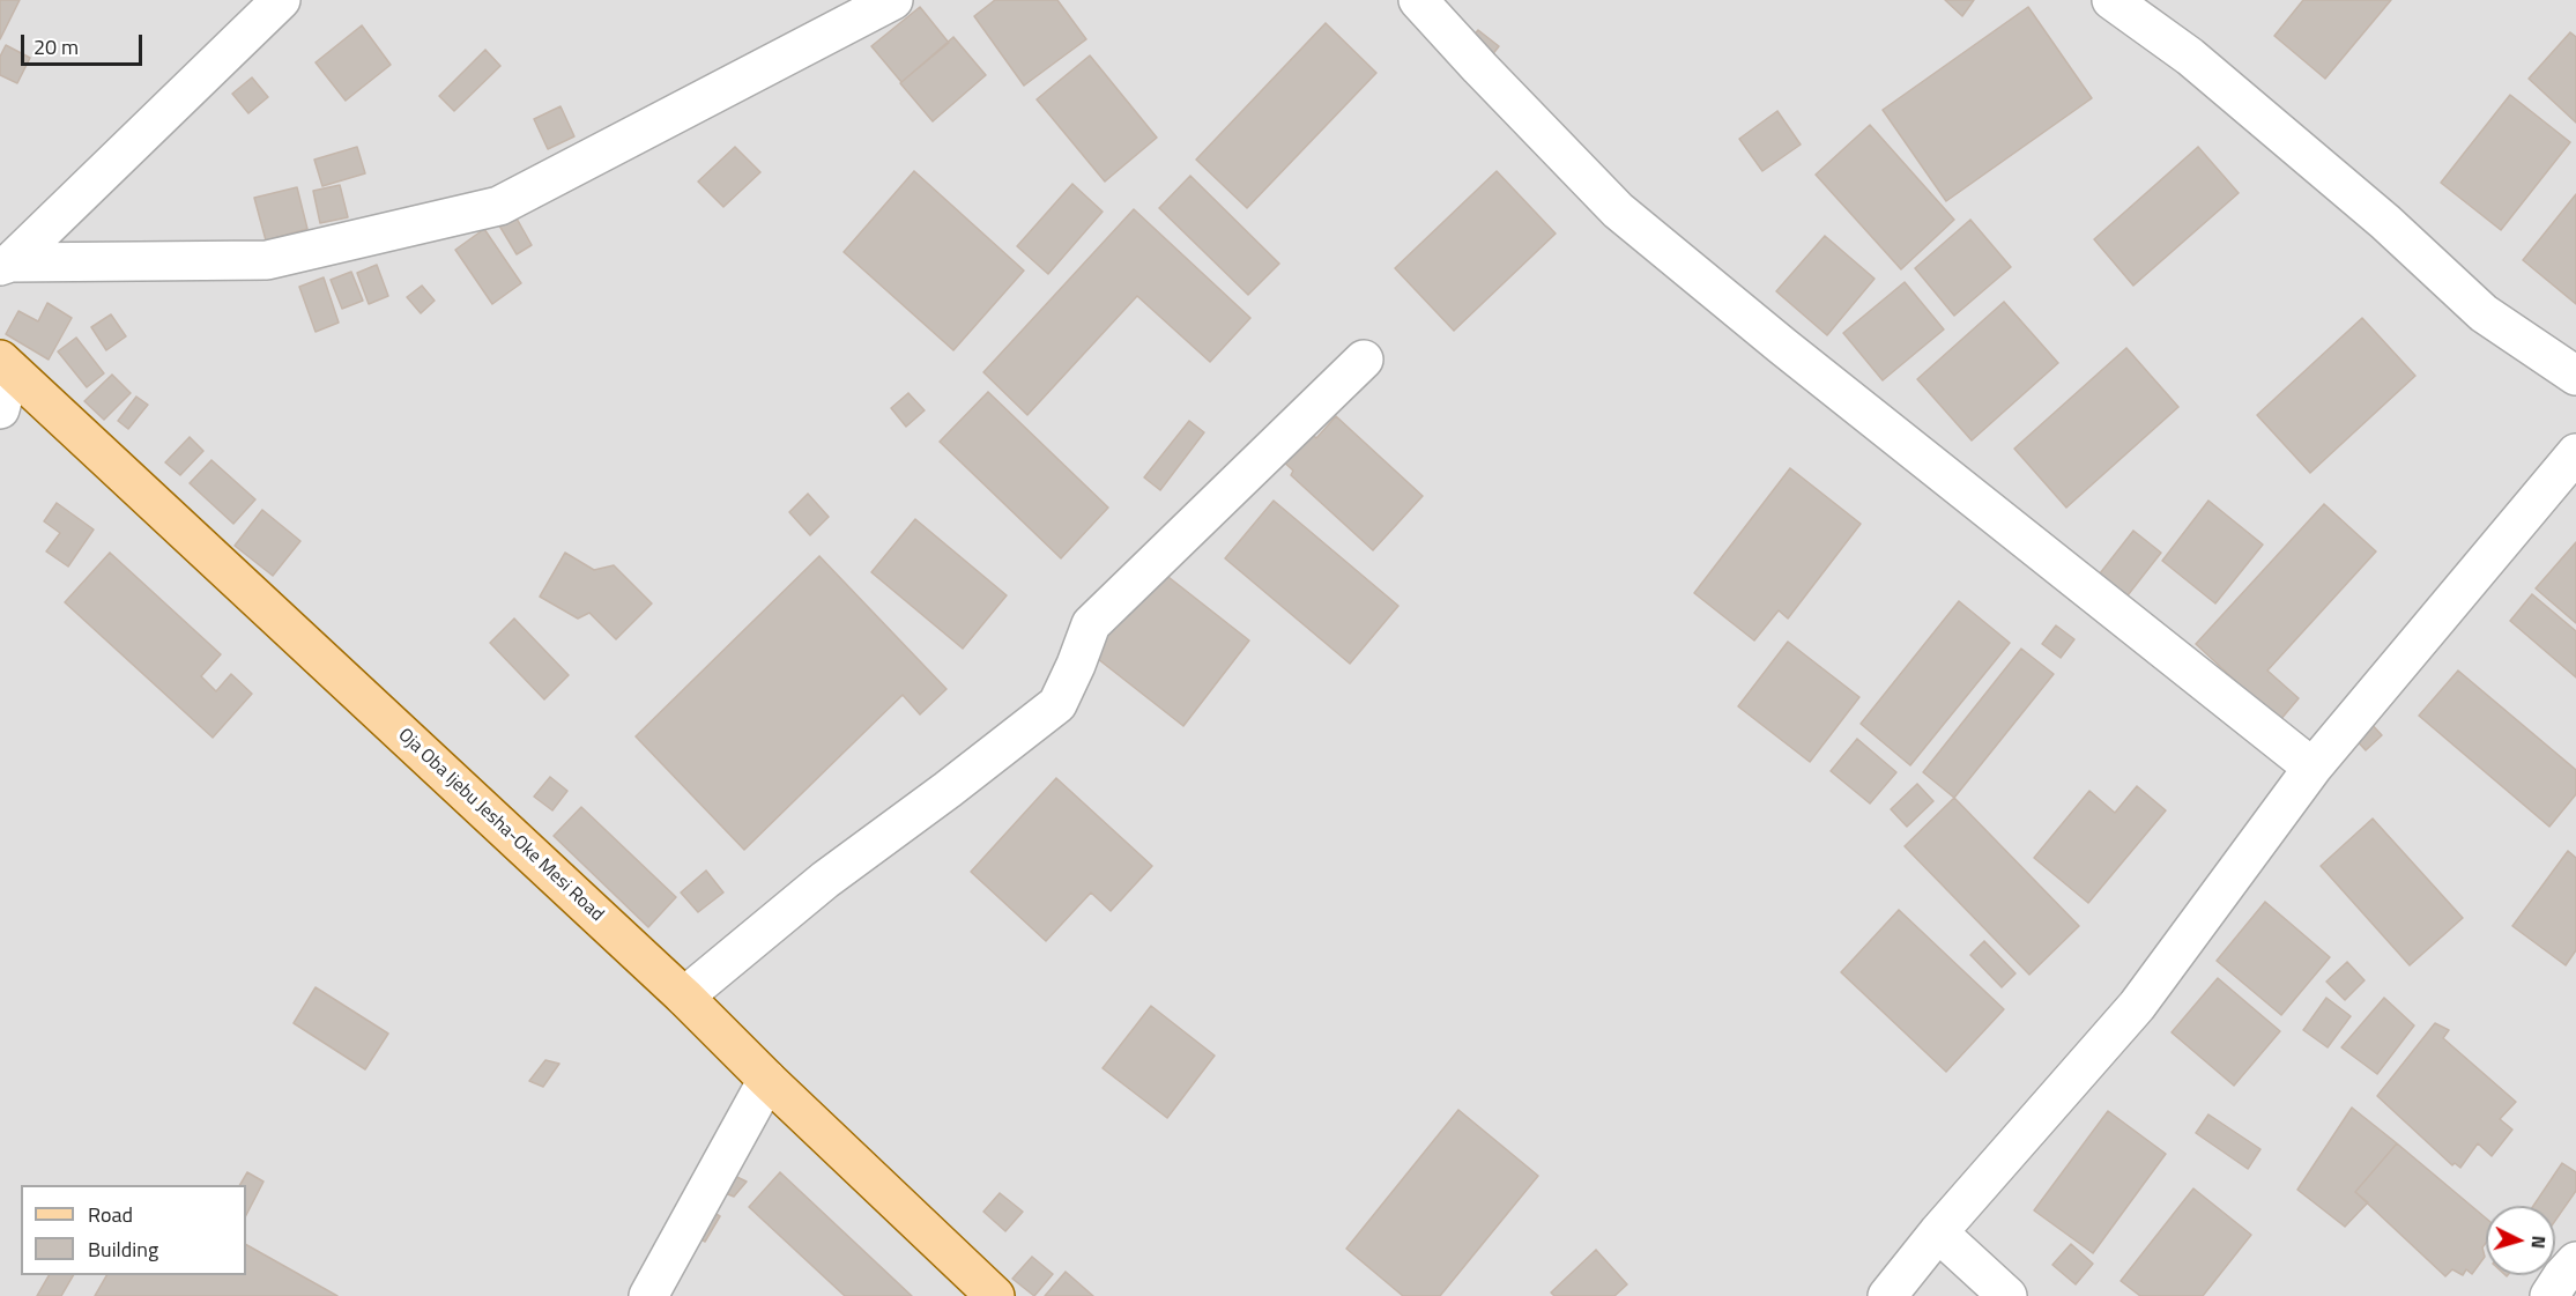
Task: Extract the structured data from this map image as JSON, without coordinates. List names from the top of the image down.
{
  "streets": {
    "main road": ["Oja Oba Ijebu Jesha-Oke Mesi Road"]
  },
  "legend": ["Road", "Building"],
  "scale_bar": "20 m",
  "north": "right"
}
